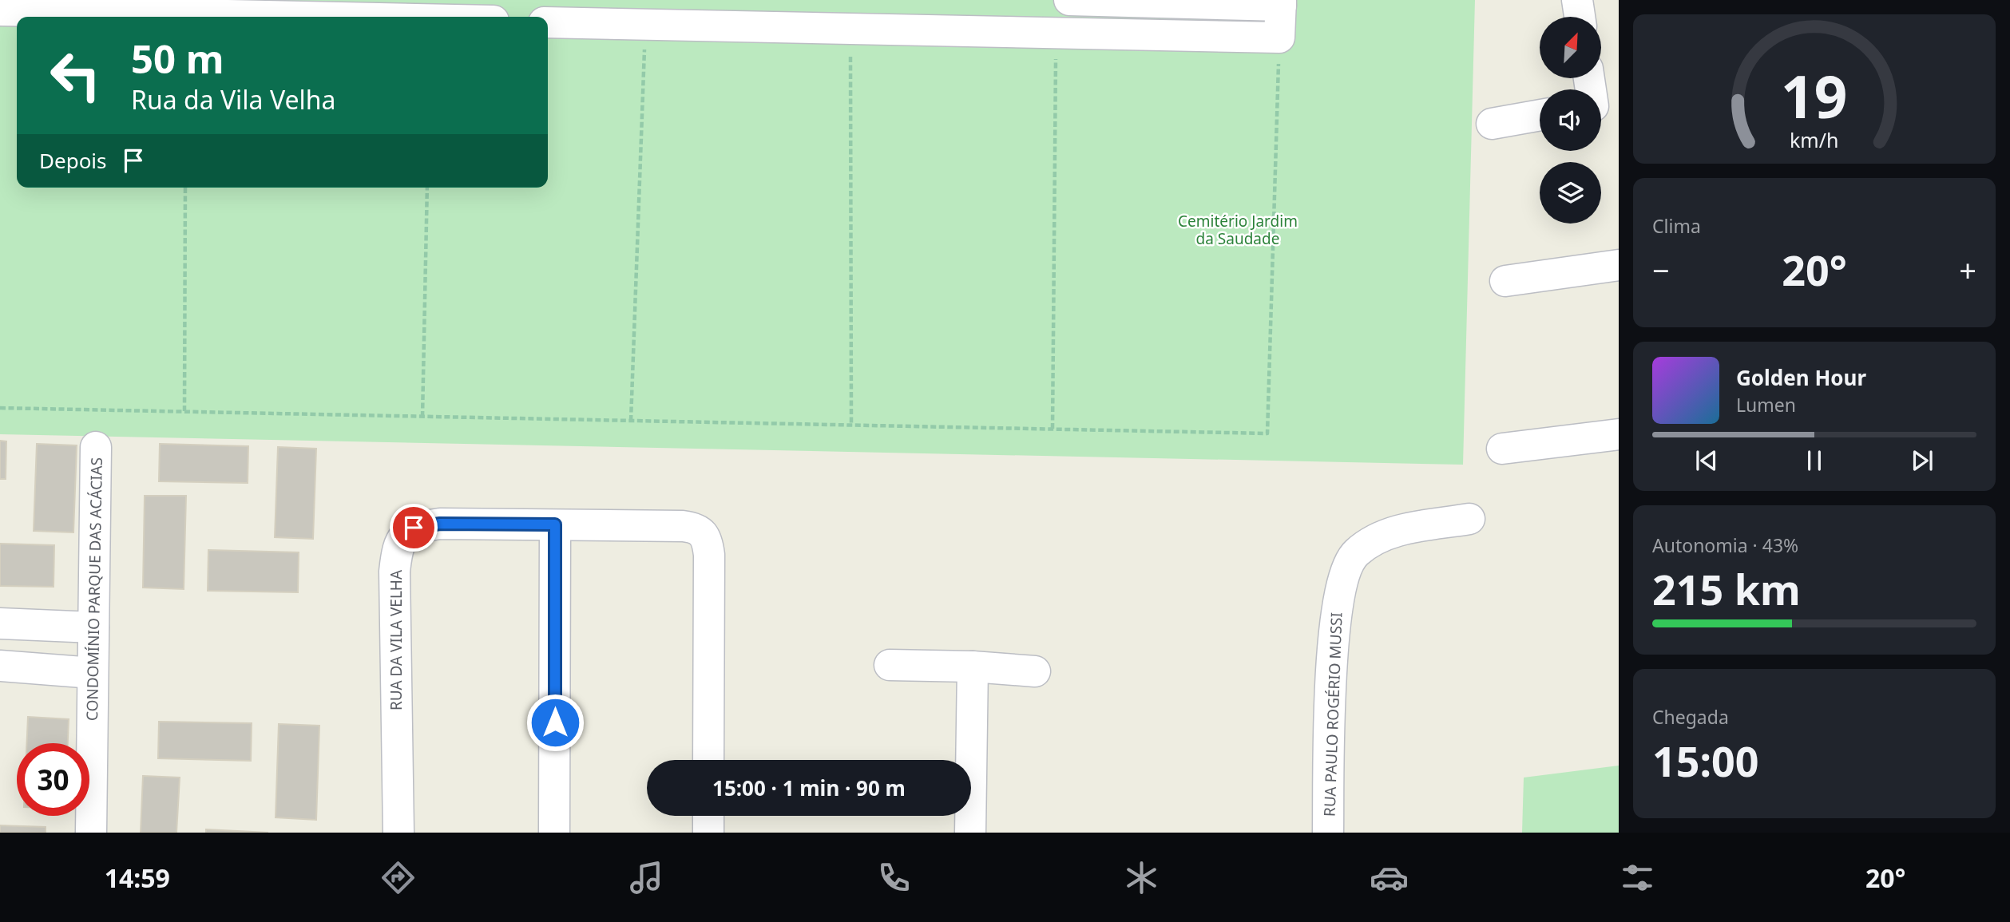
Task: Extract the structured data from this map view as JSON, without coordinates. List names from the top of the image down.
{
  "streets": {
    "street": ["CONDOMÍNIO PARQUE DAS ACÁCIAS", "RUA DA VILA VELHA", "RUA PAULO ROGÉRIO MUSSI"]
  },
  "parks": ["Cemitério Jardim da Saudade"],
  "north": "top right",
  "page": {
    "turn": ["50 m", "Rua da Vila Velha"],
    "then": "Depois",
    "tile": [
      "Clima",
      ["Autonomia · 43%", "215 km"],
      ["Chegada", "15:00"]
    ],
    "heat": ["−", "20°", "+"],
    "song": ["Golden Hour", "Lumen"],
    "limit": "30",
    "trip": "15:00 · 1 min · 90 m",
    "tabs": ["14:59", "20°"],
    "gauge": ["19", "km/h"]
  }
}
